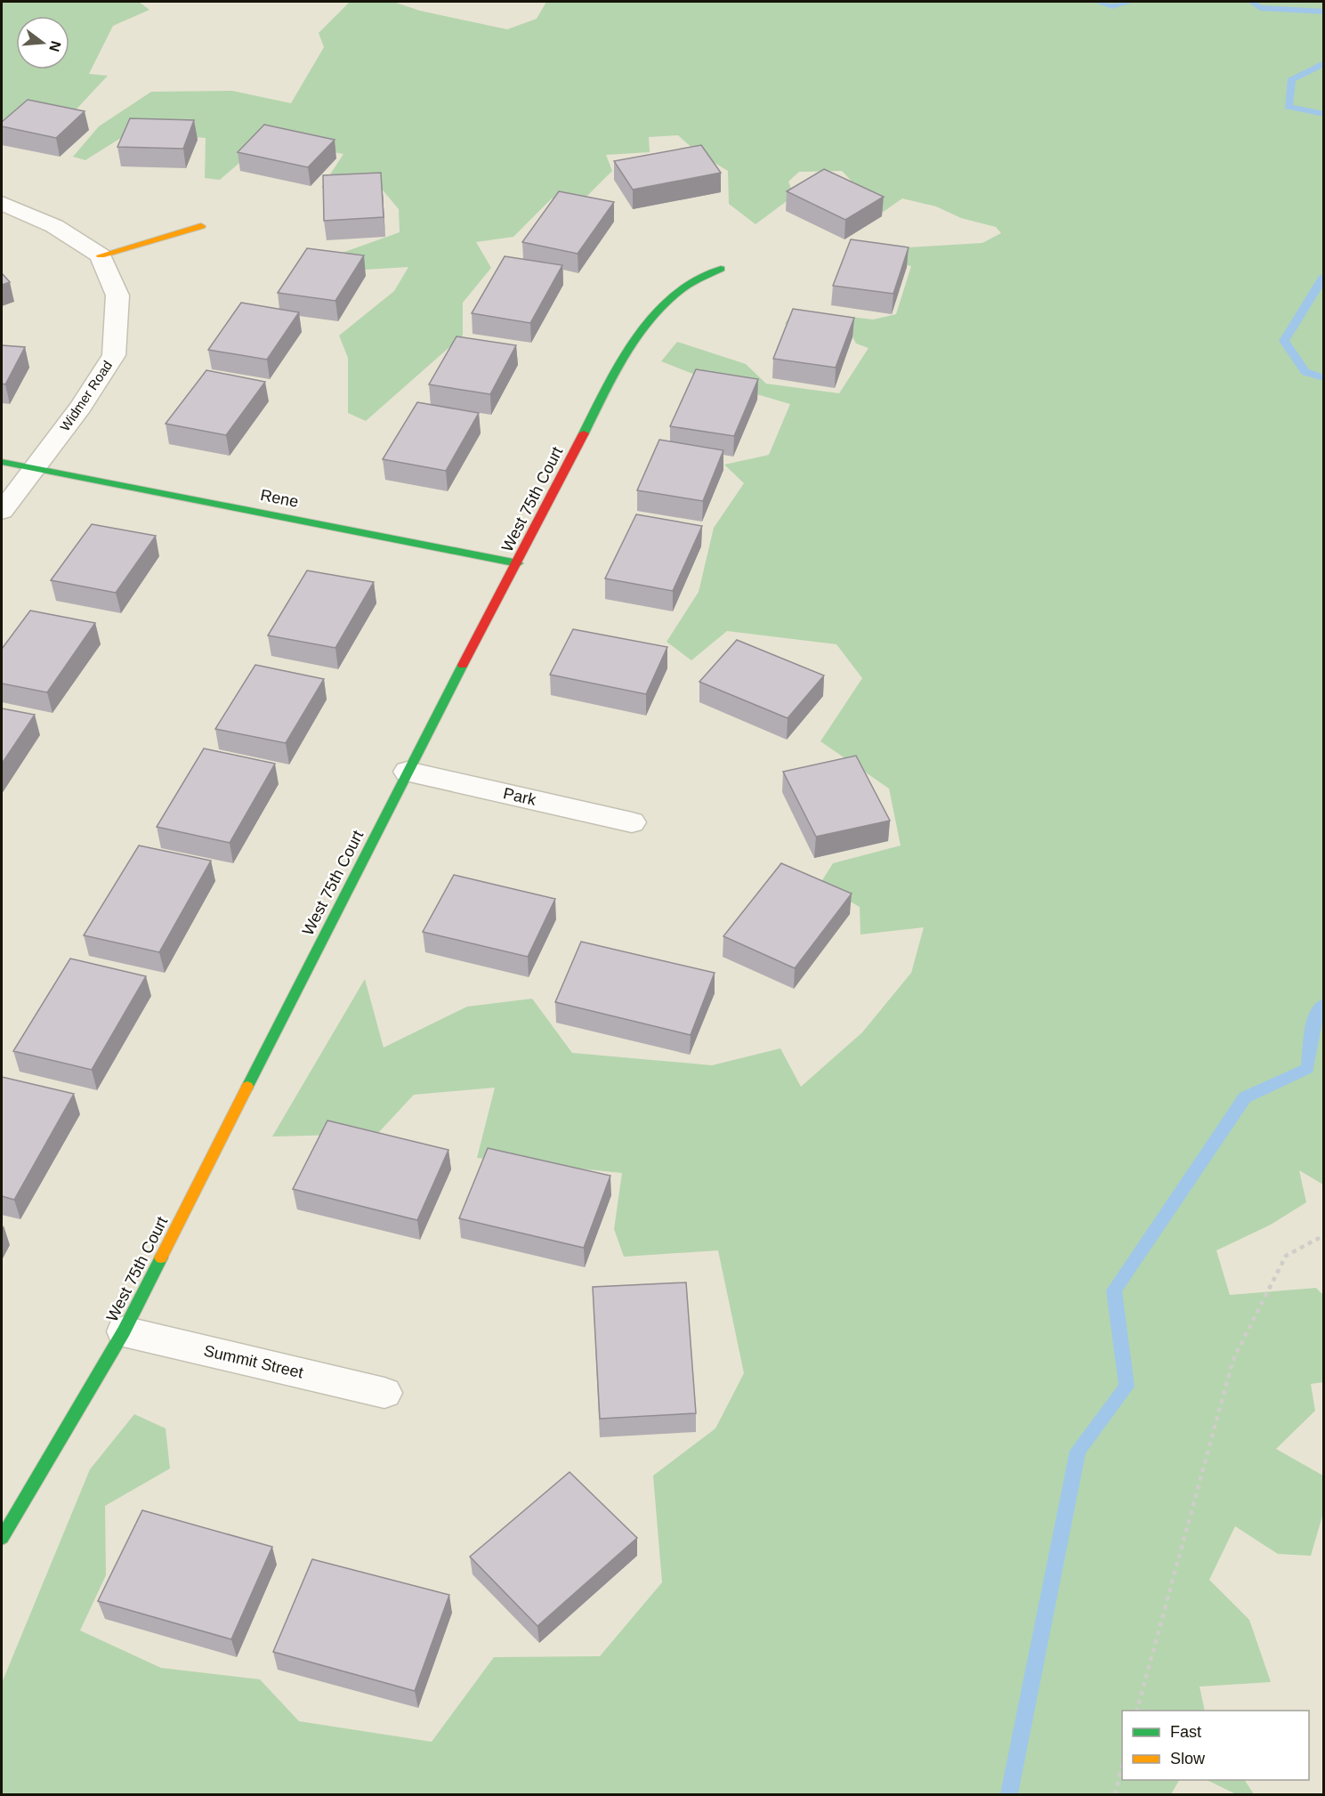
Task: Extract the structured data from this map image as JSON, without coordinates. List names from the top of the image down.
{
  "streets": {
    "street": [
      "Widmer Road",
      "Rene",
      "West 75th Court",
      "Park",
      "Summit Street"
    ]
  },
  "crossings": [
    ["Widmer Road", "Rene"],
    ["Rene", "West 75th Court"],
    ["West 75th Court", "Park"],
    ["West 75th Court", "Summit Street"]
  ],
  "legend": ["Fast", "Slow"],
  "north": "right"
}
